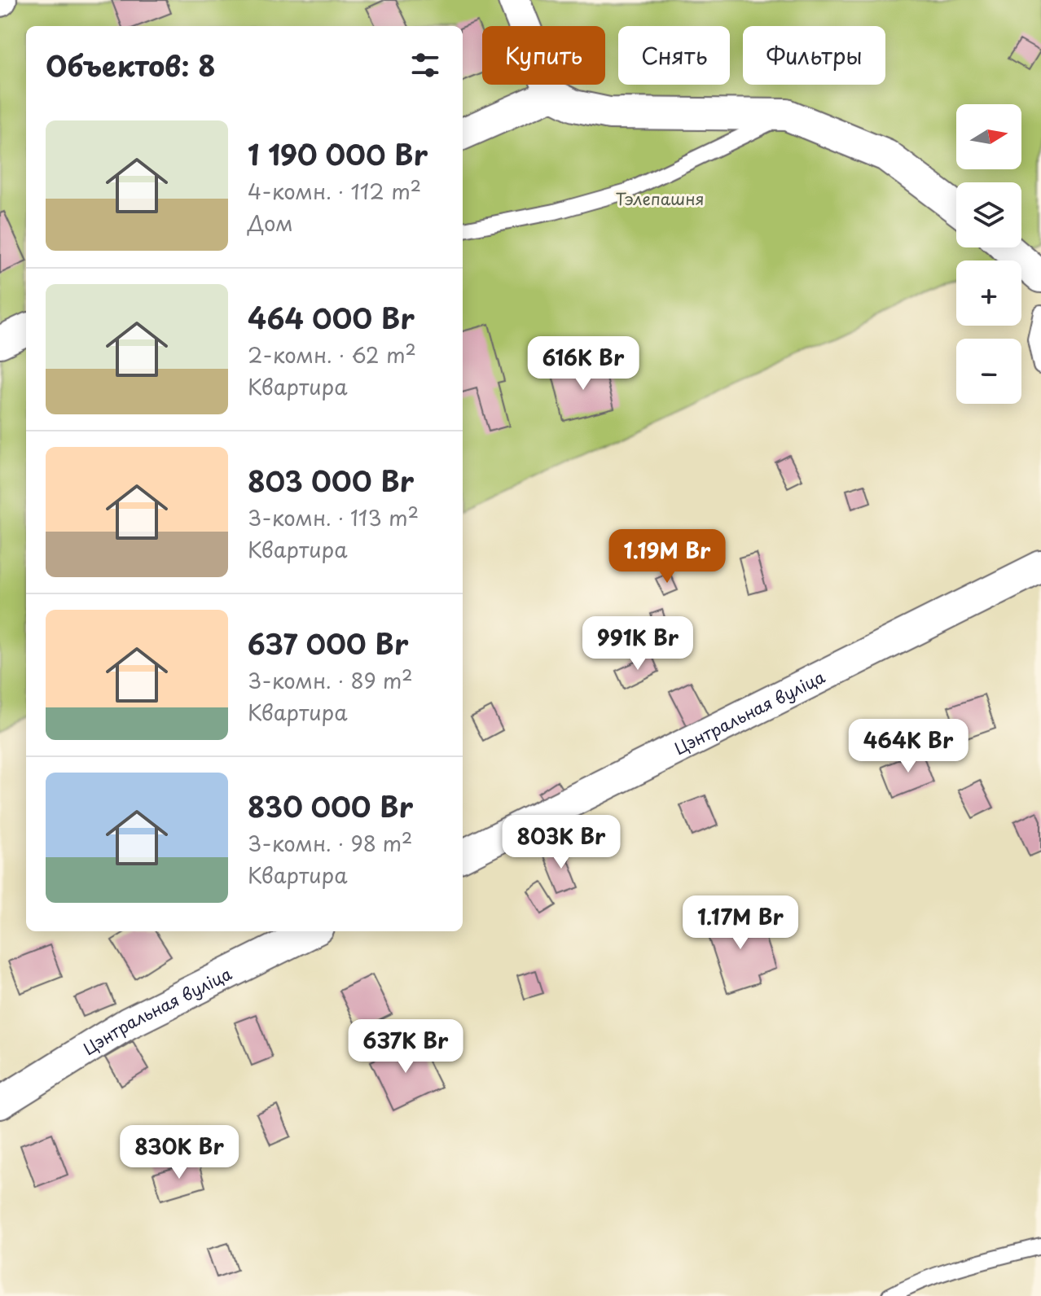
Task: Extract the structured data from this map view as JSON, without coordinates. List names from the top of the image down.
{
  "streets": {
    "street": ["Цэнтральная вуліца"]
  },
  "parks": ["Тэлепашня"],
  "north": "right",
  "page": {
    "chip": ["Купить", "Снять", "Фильтры"],
    "heading": "Объектов: 8",
    "map_buttons": ["+", "−"],
    "list": [
      {
        "name": "1 190 000 Br",
        "note": "4-комн. · 112 m² · Дом"
      },
      {
        "name": "464 000 Br",
        "note": "2-комн. · 62 m² · Квартира"
      },
      {
        "name": "803 000 Br",
        "note": "3-комн. · 113 m² · Квартира"
      },
      {
        "name": "637 000 Br",
        "note": "3-комн. · 89 m² · Квартира"
      },
      {
        "name": "830 000 Br",
        "note": "3-комн. · 98 m² · Квартира"
      }
    ],
    "price": [
      "616K Br",
      "1.19M Br",
      "991K Br",
      "464K Br",
      "803K Br",
      "1.17M Br",
      "637K Br",
      "830K Br"
    ]
  }
}
